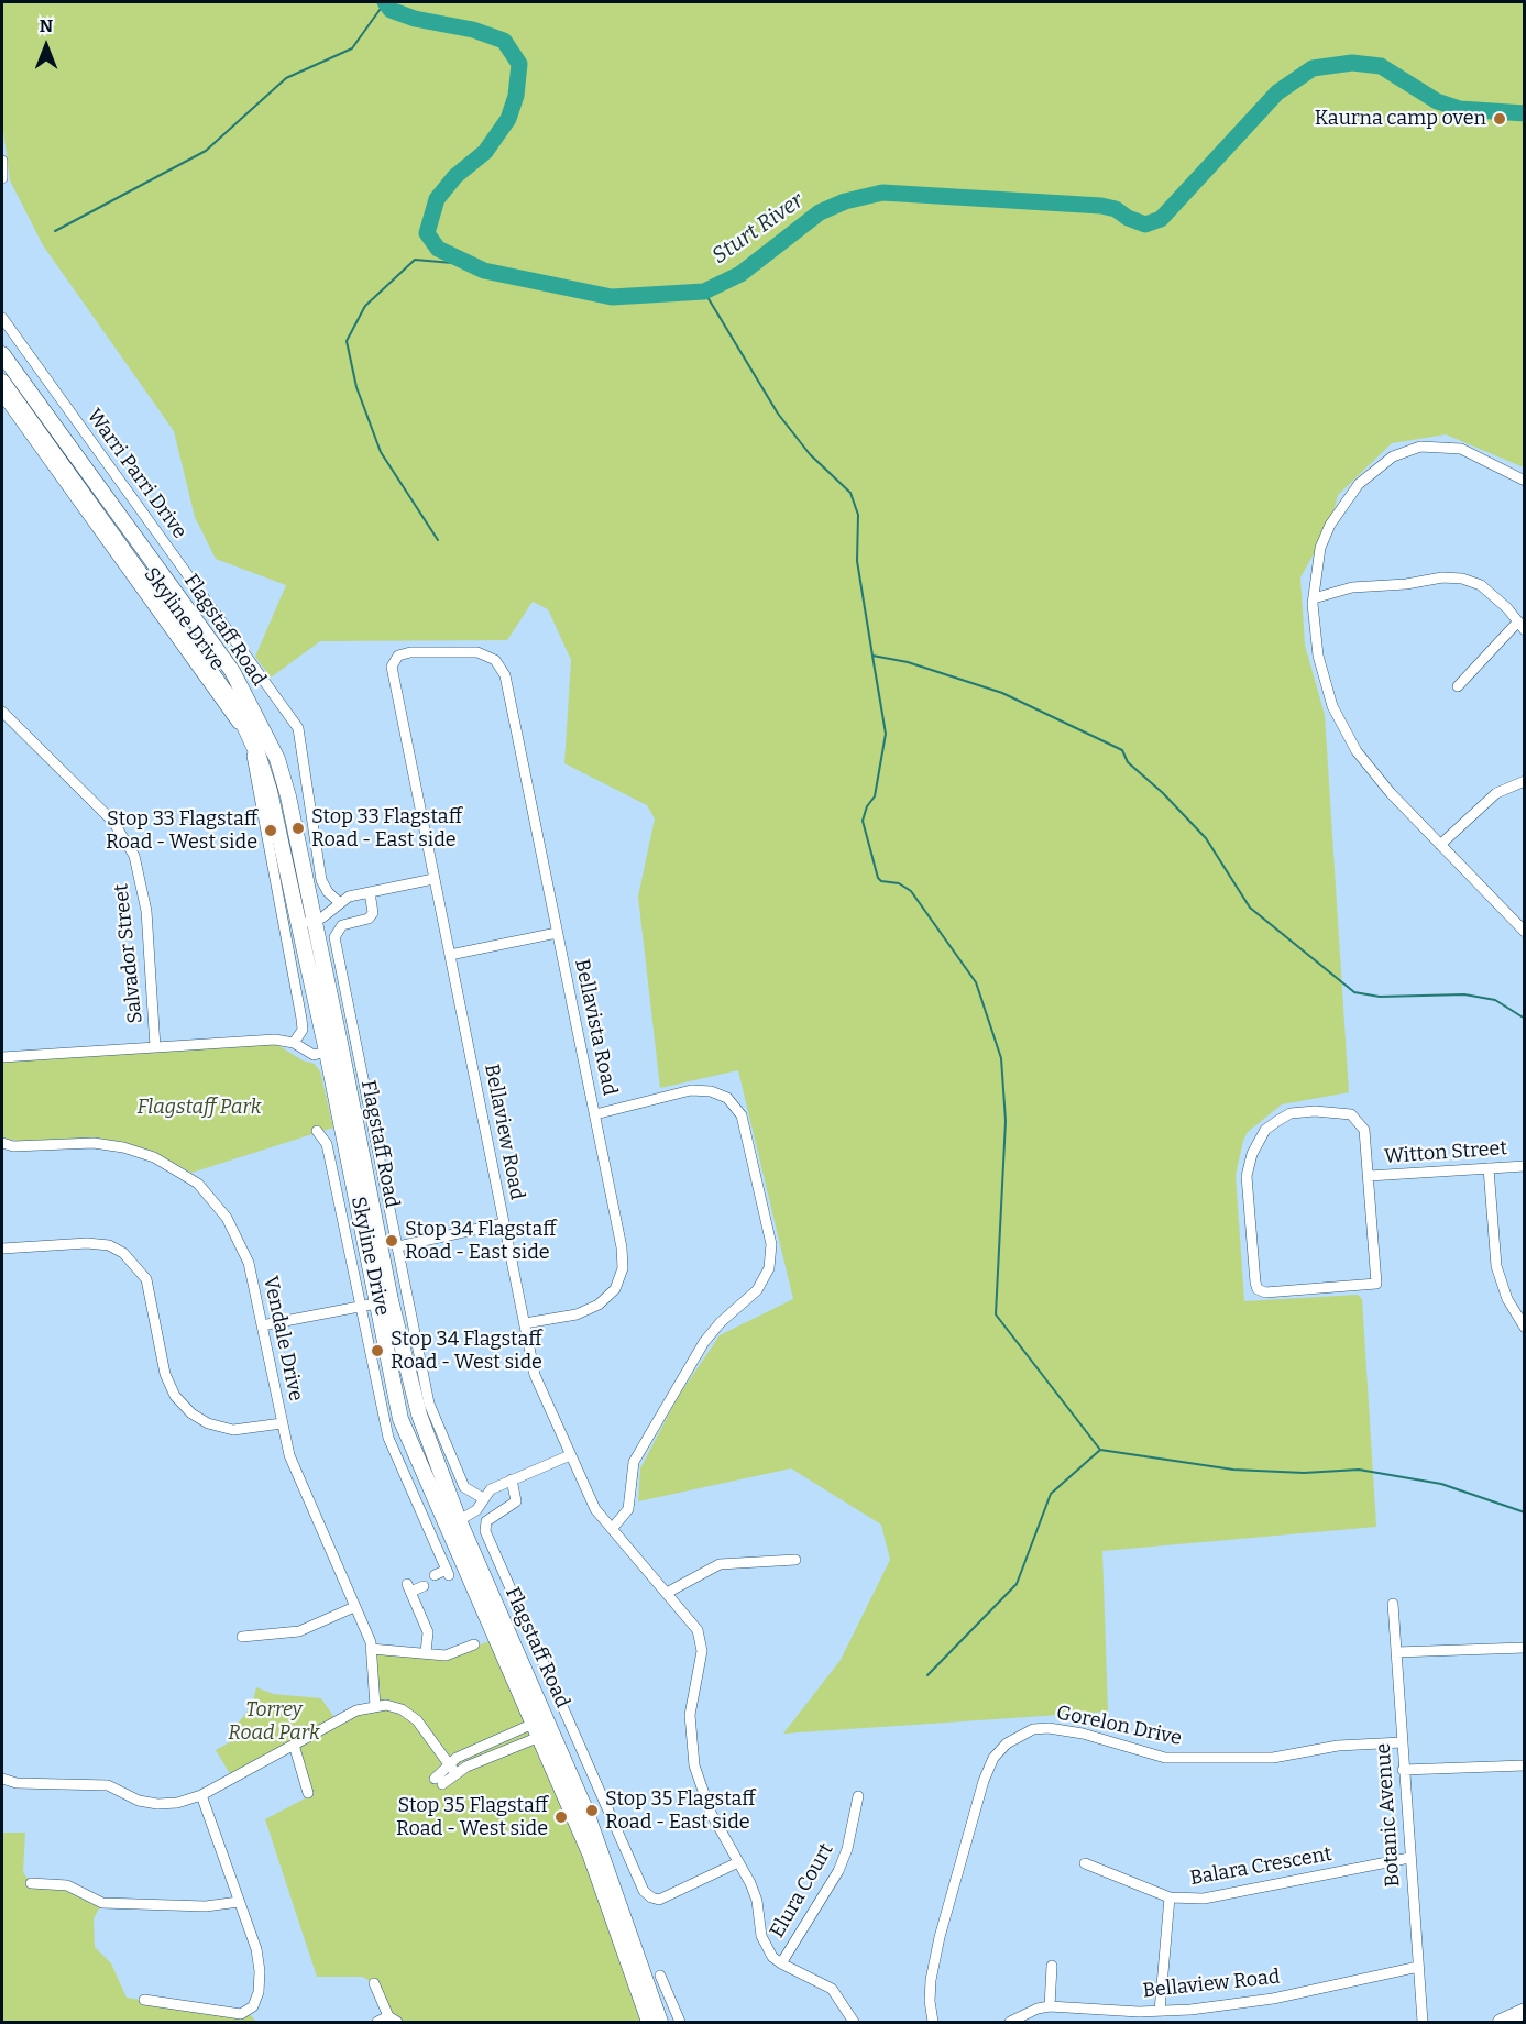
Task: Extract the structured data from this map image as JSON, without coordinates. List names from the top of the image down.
{
  "streets": {
    "main road": ["Flagstaff Road"],
    "street": [
      "Warri Parri Drive",
      "Skyline Drive",
      "Salvador Street",
      "Bellavista Road",
      "Bellaview Road",
      "Witton Street",
      "Vendale Drive",
      "Gorelon Drive",
      "Botanic Avenue",
      "Balara Crescent",
      "Elura Court"
    ]
  },
  "crossings": [
    ["Skyline Drive", "Flagstaff Road"],
    ["Bellavista Road", "Bellaview Road"],
    ["Bellaview Road", "Botanic Avenue"],
    ["Bellaview Road", "Elura Court"],
    ["Gorelon Drive", "Botanic Avenue"],
    ["Botanic Avenue", "Balara Crescent"]
  ],
  "water": ["Sturt River"],
  "parks": ["Flagstaff Park", "Torrey Road Park"],
  "places": [
    "Kaurna camp oven",
    "Stop 33 Flagstaff Road - East side",
    "Stop 33 Flagstaff Road - West side",
    "Stop 34 Flagstaff Road - East side",
    "Stop 34 Flagstaff Road - West side",
    "Stop 35 Flagstaff Road - East side",
    "Stop 35 Flagstaff Road - West side"
  ],
  "north": "top"
}
